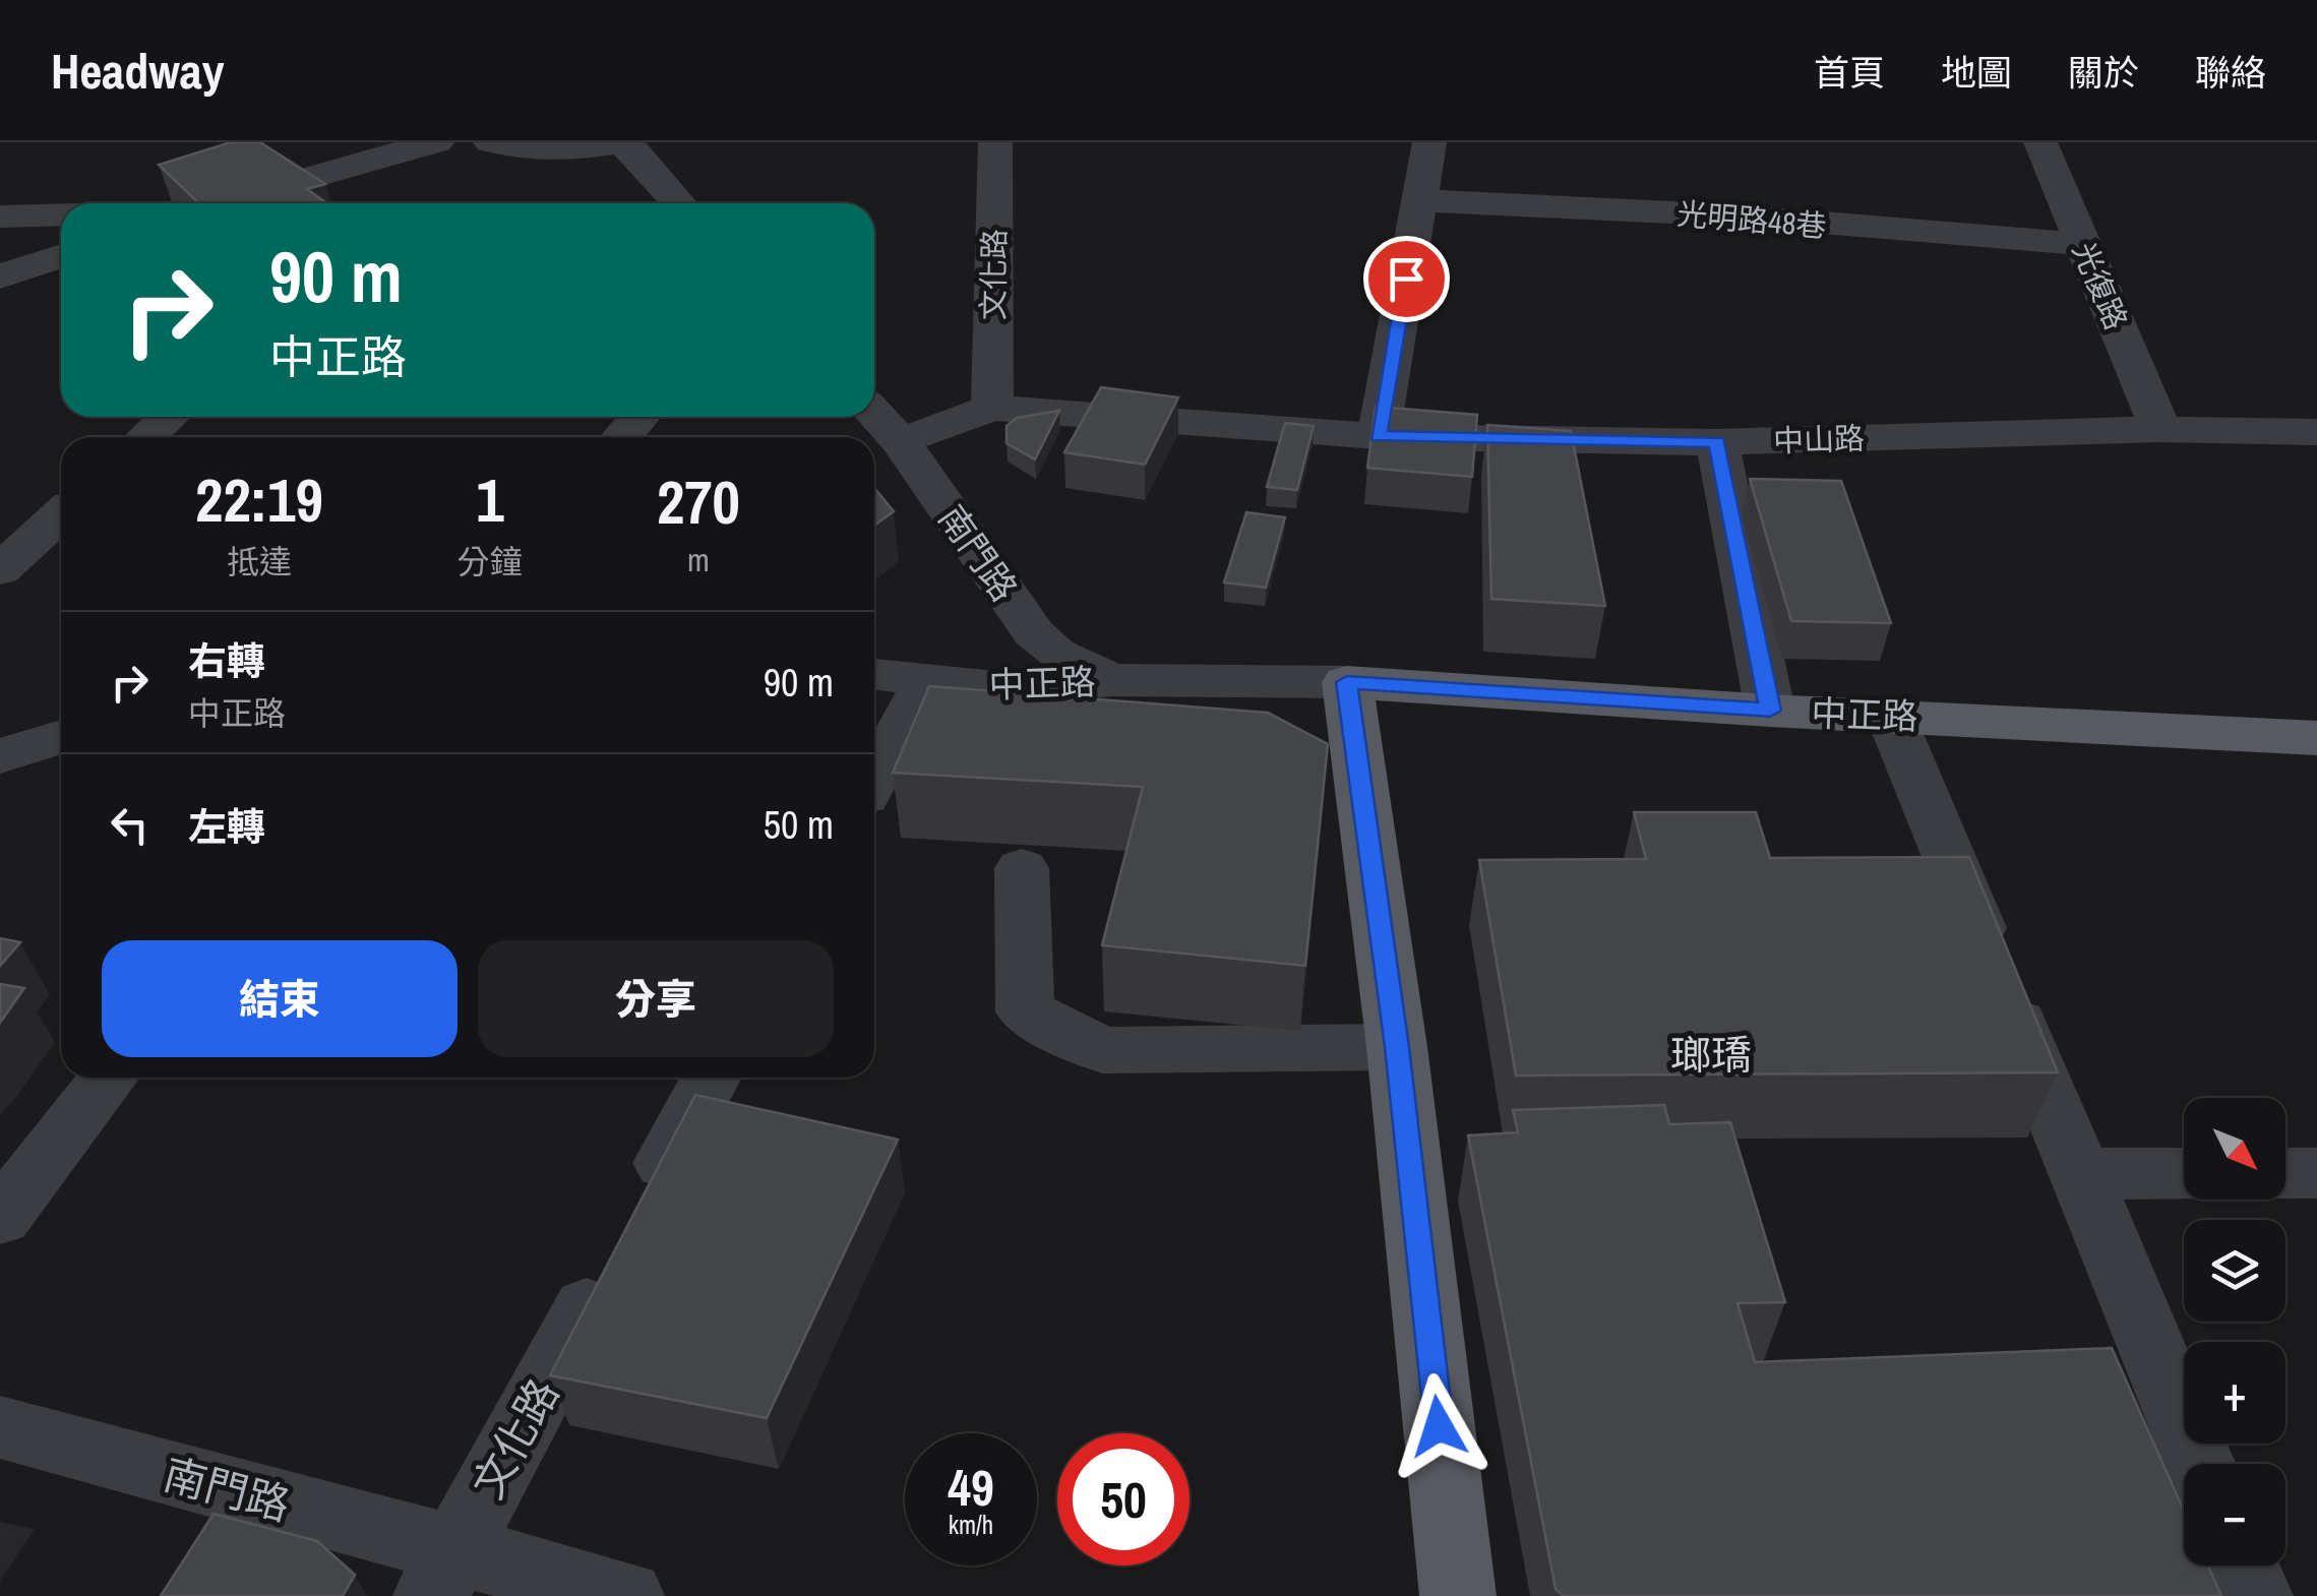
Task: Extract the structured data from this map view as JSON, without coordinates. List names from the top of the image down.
{
  "streets": {
    "main road": ["中正路"],
    "street": [
      "光明路48巷",
      "文化路",
      "光復路",
      "中山路",
      "南門路"
    ]
  },
  "crossings": [
    ["光明路48巷", "光復路"],
    ["文化路", "中山路"],
    ["文化路", "南門路"],
    ["光復路", "中山路"],
    ["中山路", "南門路"],
    ["南門路", "中正路"]
  ],
  "districts": ["瑯𤩝"],
  "north": "bottom right",
  "page": {
    "header": "Headway",
    "nav": [
      "首頁",
      "地圖",
      "關於",
      "聯絡"
    ],
    "turn": ["90 m", "中正路"],
    "eta": [
      "22:19",
      "抵達",
      "1",
      "分鐘",
      "270",
      "m"
    ],
    "list": [
      {
        "name": "右轉",
        "note": "中正路",
        "value": "90 m"
      },
      {
        "name": "左轉",
        "value": "50 m"
      }
    ],
    "buttons": ["結束", "分享"],
    "map_buttons": ["+", "−"],
    "speed": "49 km/h",
    "limit": "50"
  }
}
